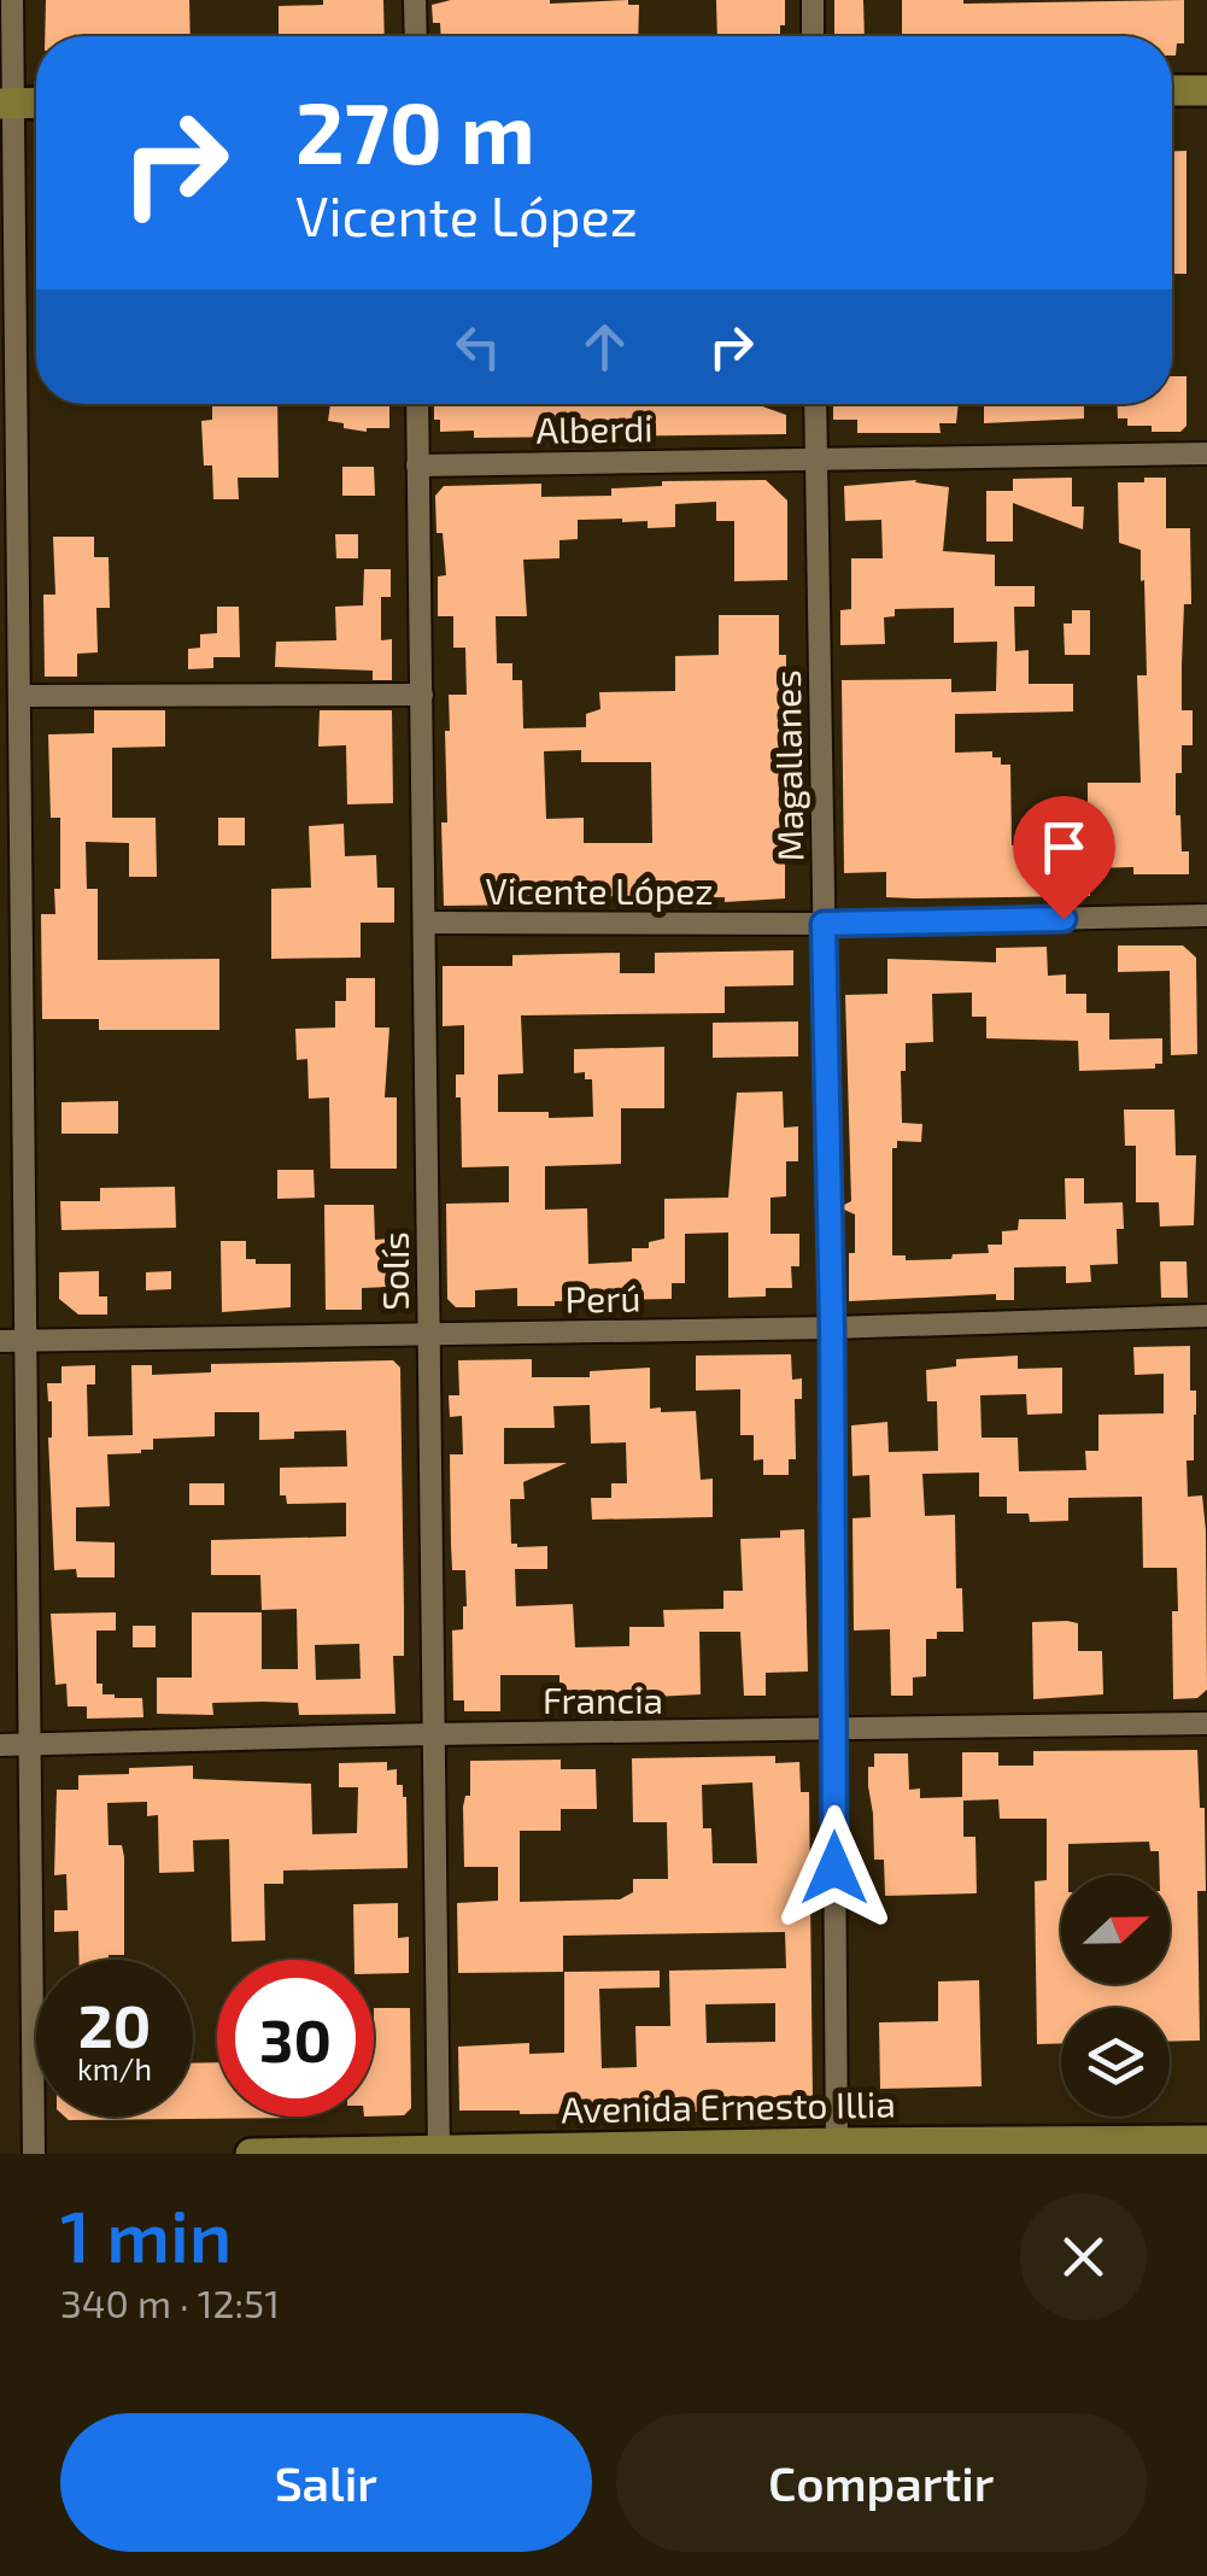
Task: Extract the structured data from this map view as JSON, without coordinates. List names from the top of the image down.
{
  "streets": {
    "main road": ["Avenida Ernesto Illia"],
    "street": [
      "Alberdi",
      "Magallanes",
      "Vicente López",
      "Solís",
      "Perú",
      "Francia"
    ]
  },
  "crossings": [
    ["Alberdi", "Magallanes"],
    ["Alberdi", "Solís"],
    ["Magallanes", "Vicente López"],
    ["Magallanes", "Perú"],
    ["Magallanes", "Francia"],
    ["Magallanes", "Avenida Ernesto Illia"],
    ["Vicente López", "Solís"],
    ["Solís", "Perú"],
    ["Solís", "Francia"],
    ["Solís", "Avenida Ernesto Illia"]
  ],
  "north": "right",
  "page": {
    "turn": ["270 m", "Vicente López"],
    "speed": "20 km/h",
    "limit": "30",
    "heading": ["1 min", "340 m · 12:51"],
    "buttons": ["Salir", "Compartir"]
  }
}
